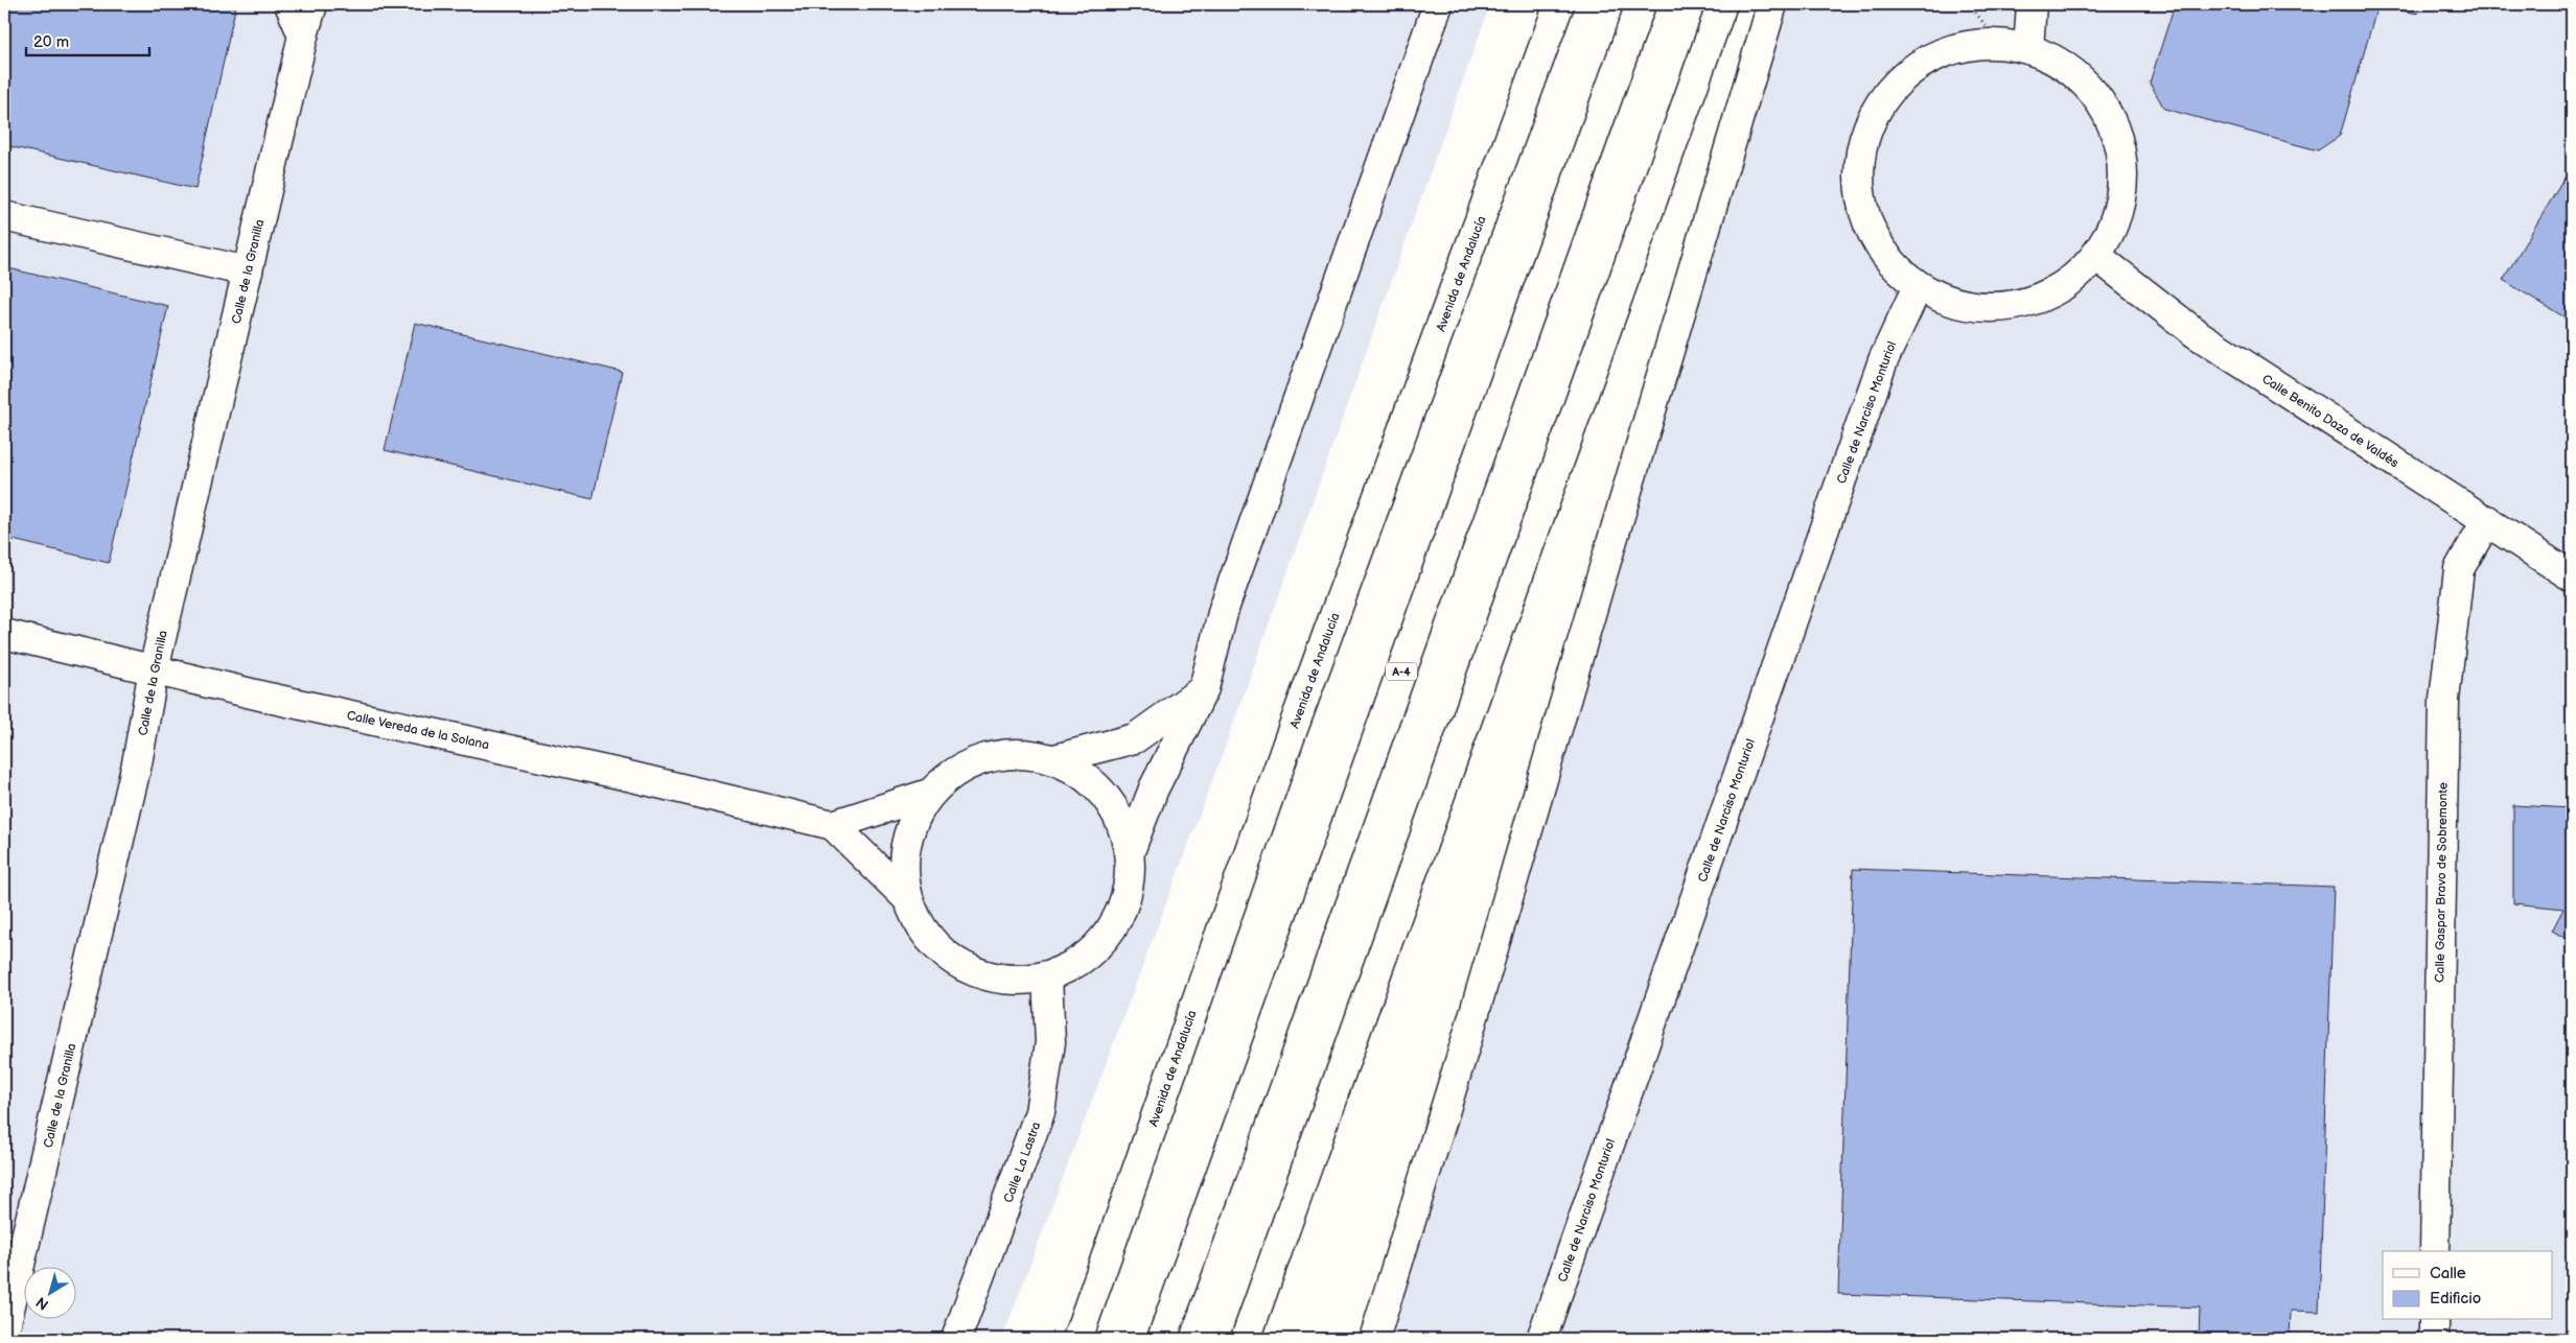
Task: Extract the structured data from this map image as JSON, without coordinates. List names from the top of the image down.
{
  "streets": {
    "main road": [
      "Calle de la Granilla",
      "Avenida de Andalucía",
      "Calle de Narciso Monturiol",
      "Calle Benito Daza de Valdés",
      "A-4",
      "Calle Vereda de la Solana",
      "Calle Gaspar Bravo de Sobremonte",
      "Calle La Lastra"
    ]
  },
  "crossings": [
    ["Calle de la Granilla", "Calle Vereda de la Solana"],
    ["Calle Benito Daza de Valdés", "Calle Gaspar Bravo de Sobremonte"]
  ],
  "legend": ["Calle", "Edificio"],
  "scale_bar": "20 m",
  "north": "bottom left"
}
